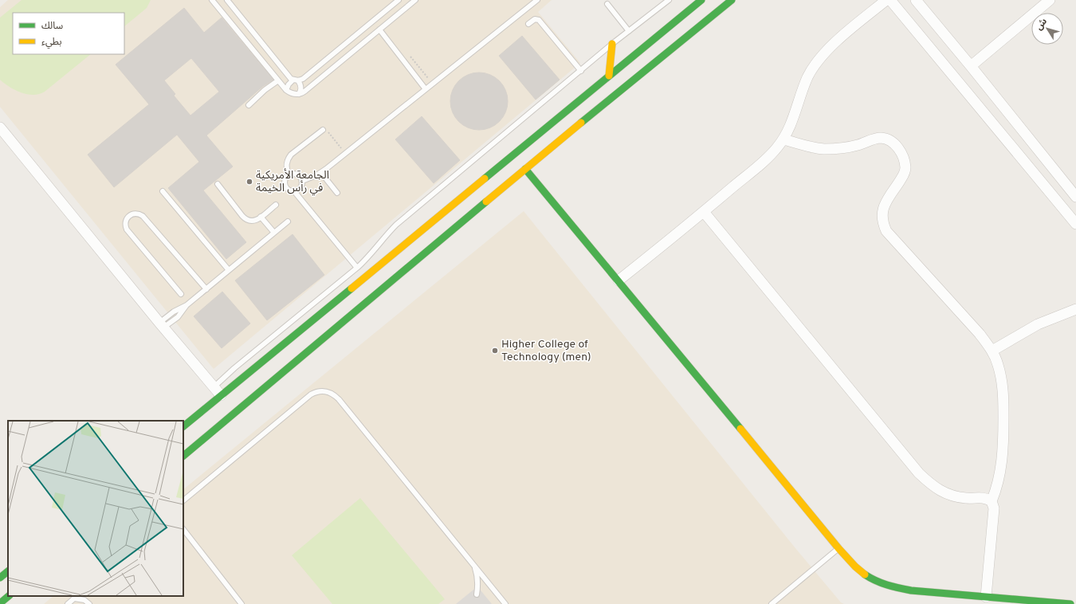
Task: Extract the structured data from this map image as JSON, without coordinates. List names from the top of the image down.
{
  "places": ["الجامعة الأمريكية في رأس الخيمة", "Higher College of Technology (men)"],
  "legend": ["سالك", "بطيء"],
  "north": "top left"
}
